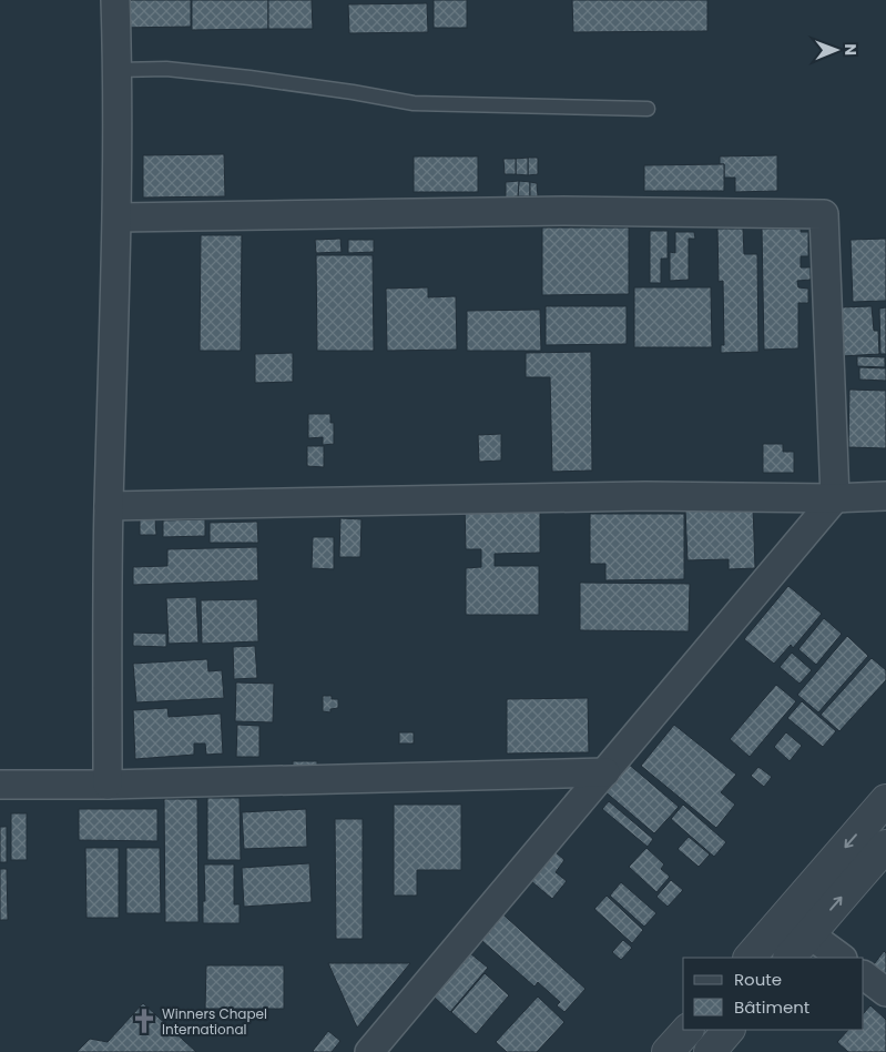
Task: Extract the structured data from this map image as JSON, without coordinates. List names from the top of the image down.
{
  "places": {
    "church": ["Winners Chapel International"]
  },
  "legend": ["Route", "Bâtiment"],
  "north": "right"
}
